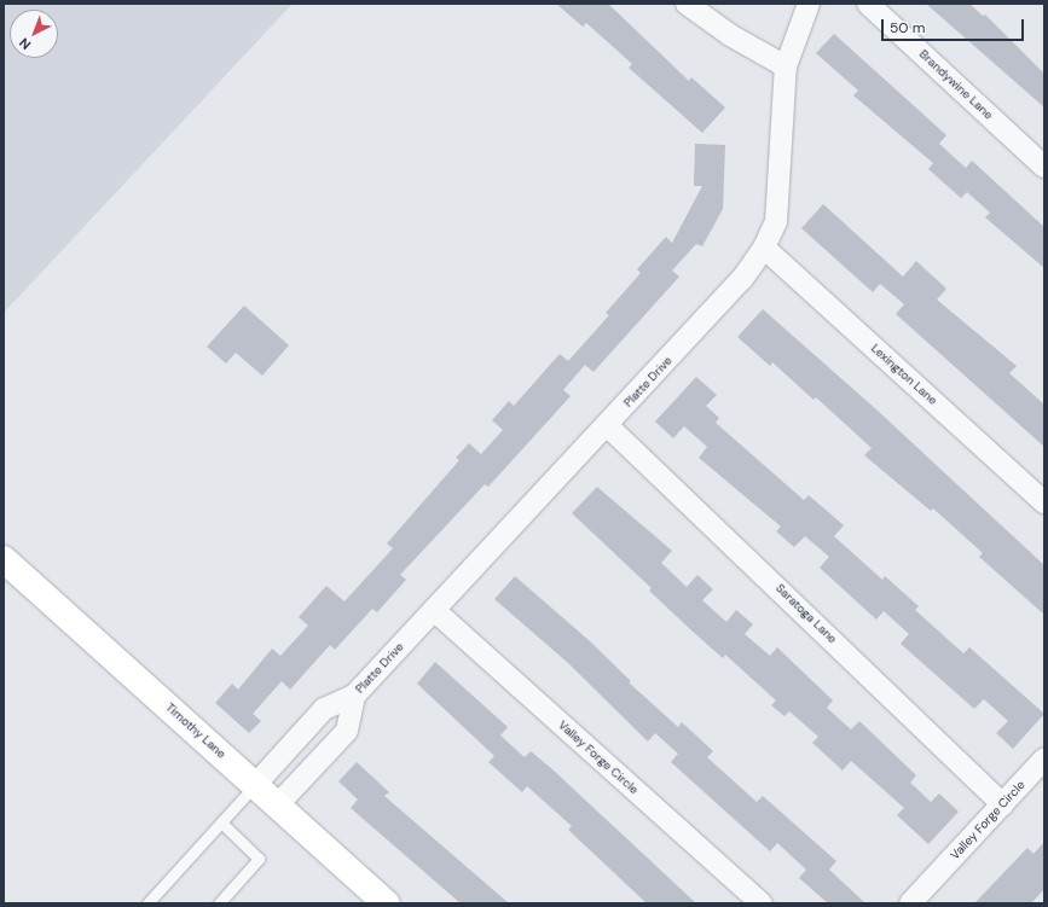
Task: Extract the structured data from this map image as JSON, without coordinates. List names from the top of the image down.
{
  "streets": {
    "street": [
      "Brandywine Lane",
      "Lexington Lane",
      "Platte Drive",
      "Saratoga Lane",
      "Timothy Lane",
      "Valley Forge Circle"
    ]
  },
  "crossings": [
    ["Lexington Lane", "Platte Drive"],
    ["Platte Drive", "Saratoga Lane"],
    ["Platte Drive", "Timothy Lane"],
    ["Platte Drive", "Valley Forge Circle"],
    ["Saratoga Lane", "Valley Forge Circle"]
  ],
  "scale_bar": "50 m",
  "north": "bottom left"
}
